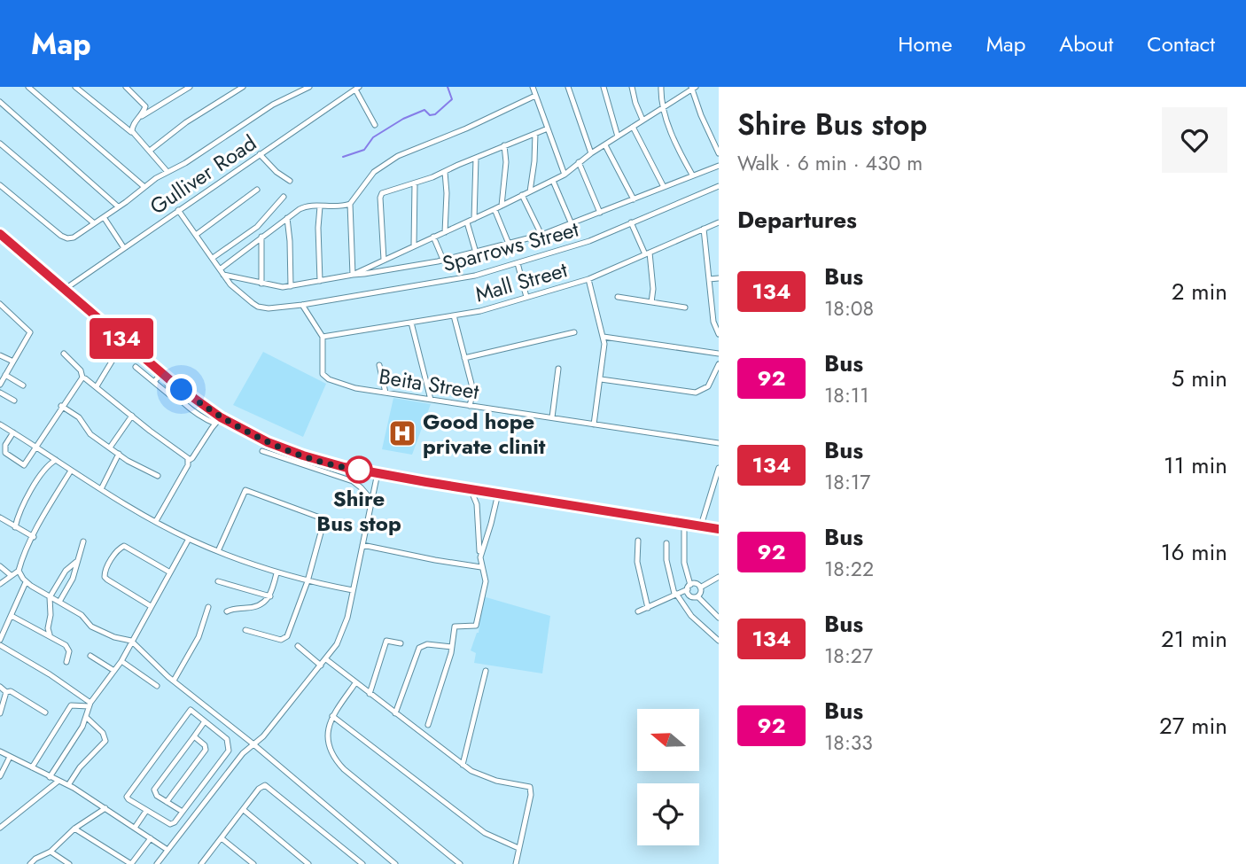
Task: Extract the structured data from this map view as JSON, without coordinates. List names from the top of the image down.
{
  "streets": {
    "street": [
      "Gulliver Road",
      "Sparrows Street",
      "Mall Street",
      "Beita Street"
    ]
  },
  "crossings": [
    ["Gulliver Road", "Sparrows Street"],
    ["Mall Street", "Beita Street"]
  ],
  "places": {
    "hospital": ["Good hope private clinit"],
    "other": ["Shire Bus stop"]
  },
  "lines": ["bus line 134"],
  "north": "left",
  "page": {
    "header": "Map",
    "nav": [
      "Home",
      "Map",
      "About",
      "Contact"
    ],
    "on_map": "134",
    "heading": [
      ["Shire Bus stop", "Walk · 6 min · 430 m"],
      "Departures"
    ],
    "list": [
      {
        "mark": "134",
        "name": "Bus",
        "note": "18:08",
        "value": "2 min"
      },
      {
        "mark": "92",
        "name": "Bus",
        "note": "18:11",
        "value": "5 min"
      },
      {
        "mark": "134",
        "name": "Bus",
        "note": "18:17",
        "value": "11 min"
      },
      {
        "mark": "92",
        "name": "Bus",
        "note": "18:22",
        "value": "16 min"
      },
      {
        "mark": "134",
        "name": "Bus",
        "note": "18:27",
        "value": "21 min"
      },
      {
        "mark": "92",
        "name": "Bus",
        "note": "18:33",
        "value": "27 min"
      }
    ]
  }
}
